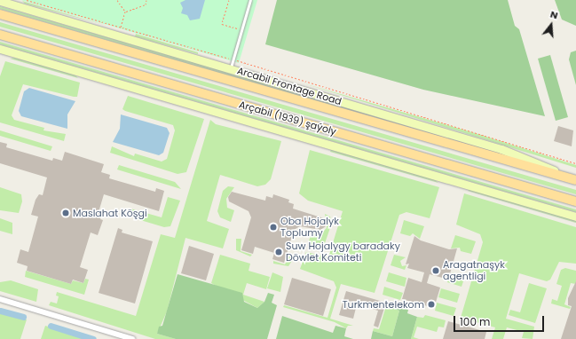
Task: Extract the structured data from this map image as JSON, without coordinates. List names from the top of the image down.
{
  "streets": {
    "main road": ["Arçabil (1939) şaýoly"],
    "street": ["Arcabil Frontage Road"]
  },
  "crossings": [
    ["Arcabil Frontage Road", "Arçabil (1939) şaýoly"]
  ],
  "places": [
    "Maslahat Köşgi",
    "Oba Hojalyk Toplumy",
    "Suw Hojalygy baradaky Döwlet Komiteti",
    "Aragatnaşyk agentligi",
    "Turkmentelekom"
  ],
  "scale_bar": "100 m",
  "north": "top"
}
